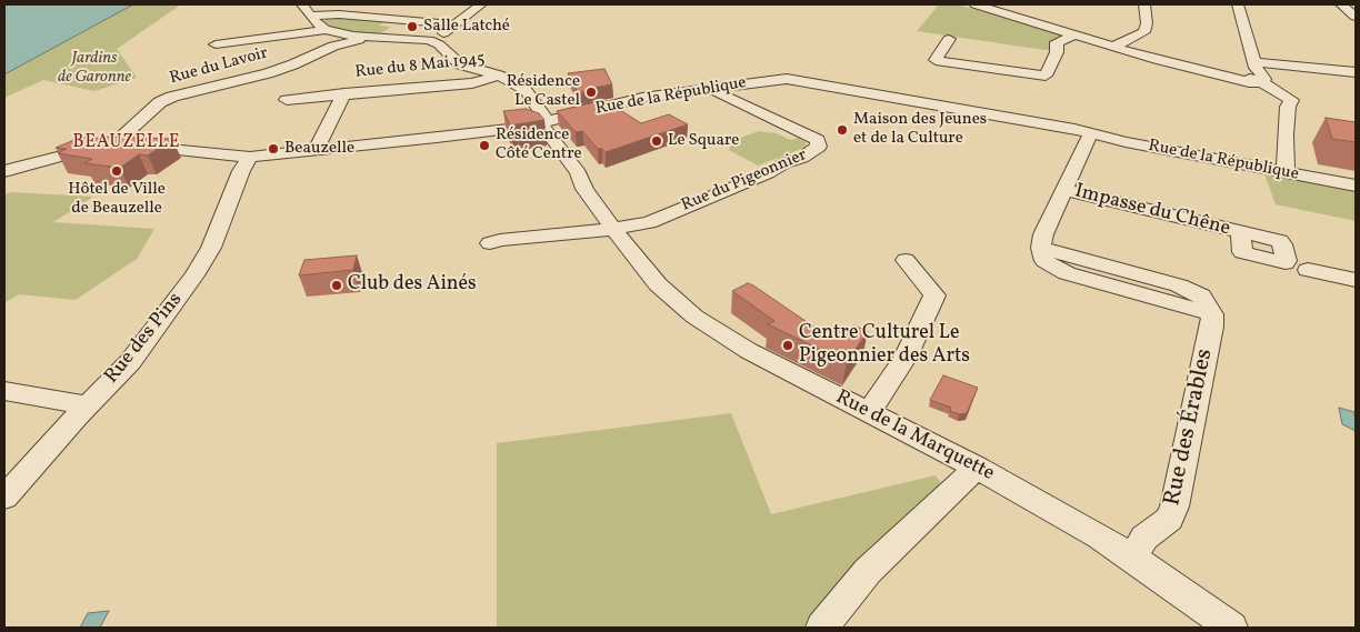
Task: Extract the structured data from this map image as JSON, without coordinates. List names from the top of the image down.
{
  "streets": {
    "street": [
      "Rue du Lavoir",
      "Rue du 8 Mai 1945",
      "Rue de la République",
      "Rue du Pigeonnier",
      "Impasse du Chêne",
      "Rue des Pins",
      "Rue des Érables",
      "Rue de la Marquette"
    ]
  },
  "crossings": [
    ["Rue du Lavoir", "Rue de la République"],
    ["Rue du 8 Mai 1945", "Rue de la République"],
    ["Rue du 8 Mai 1945", "Rue de la Marquette"],
    ["Rue de la République", "Rue du Pigeonnier"],
    ["Rue de la République", "Rue des Pins"],
    ["Rue de la République", "Rue des Érables"],
    ["Rue de la République", "Rue de la Marquette"],
    ["Rue du Pigeonnier", "Rue de la Marquette"],
    ["Impasse du Chêne", "Rue des Érables"],
    ["Rue des Érables", "Rue de la Marquette"]
  ],
  "districts": ["BEAUZELLE"],
  "parks": ["Jardins de Garonne"],
  "places": [
    "Salle Latché",
    "Résidence Le Castel",
    "Maison des Jeunes et de la Culture",
    "Le Square",
    "Résidence Côté Centre",
    "Beauzelle",
    "Hôtel de Ville de Beauzelle",
    "Club des Ainés",
    "Centre Culturel Le Pigeonnier des Arts"
  ]
}
